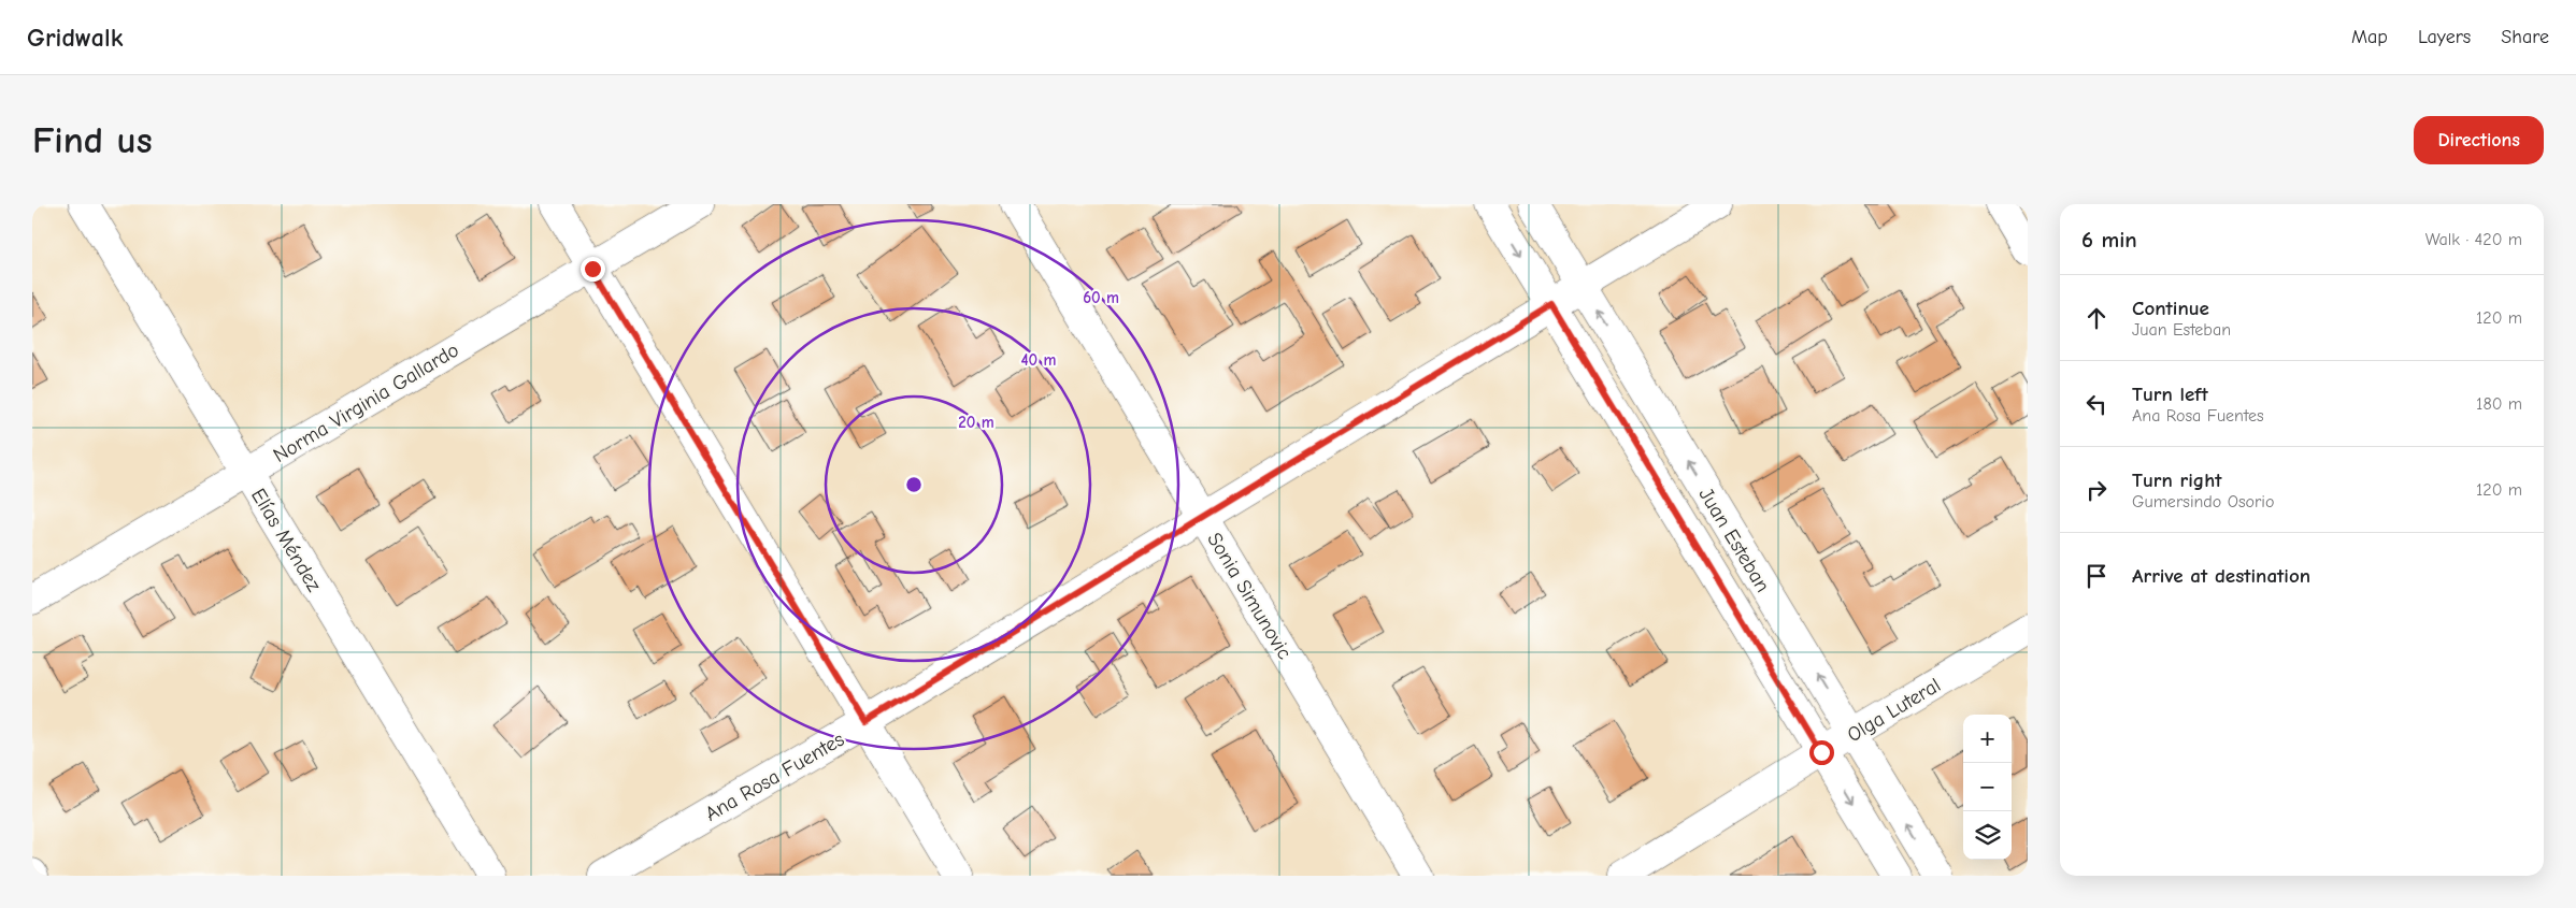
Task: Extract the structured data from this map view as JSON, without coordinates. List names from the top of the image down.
{
  "streets": {
    "street": [
      "Norma Virginia Gallardo",
      "Elías Méndez",
      "Juan Esteban",
      "Sonia Simunovic",
      "Olga Luteral",
      "Ana Rosa Fuentes"
    ]
  },
  "crossings": [
    ["Norma Virginia Gallardo", "Elías Méndez"],
    ["Juan Esteban", "Olga Luteral"],
    ["Juan Esteban", "Ana Rosa Fuentes"],
    ["Sonia Simunovic", "Ana Rosa Fuentes"]
  ],
  "page": {
    "header": "Gridwalk",
    "nav": ["Map", "Layers", "Share"],
    "buttons": "Directions",
    "title": "Find us",
    "heading": ["6 min", "Walk · 420 m"],
    "list": [
      ["Continue", "Juan Esteban", "120 m"],
      ["Turn left", "Ana Rosa Fuentes", "180 m"],
      ["Turn right", "Gumersindo Osorio", "120 m"],
      "Arrive at destination"
    ],
    "map_buttons": ["+", "−"]
  },
  "rings": ["60 m", "40 m", "20 m"]
}
